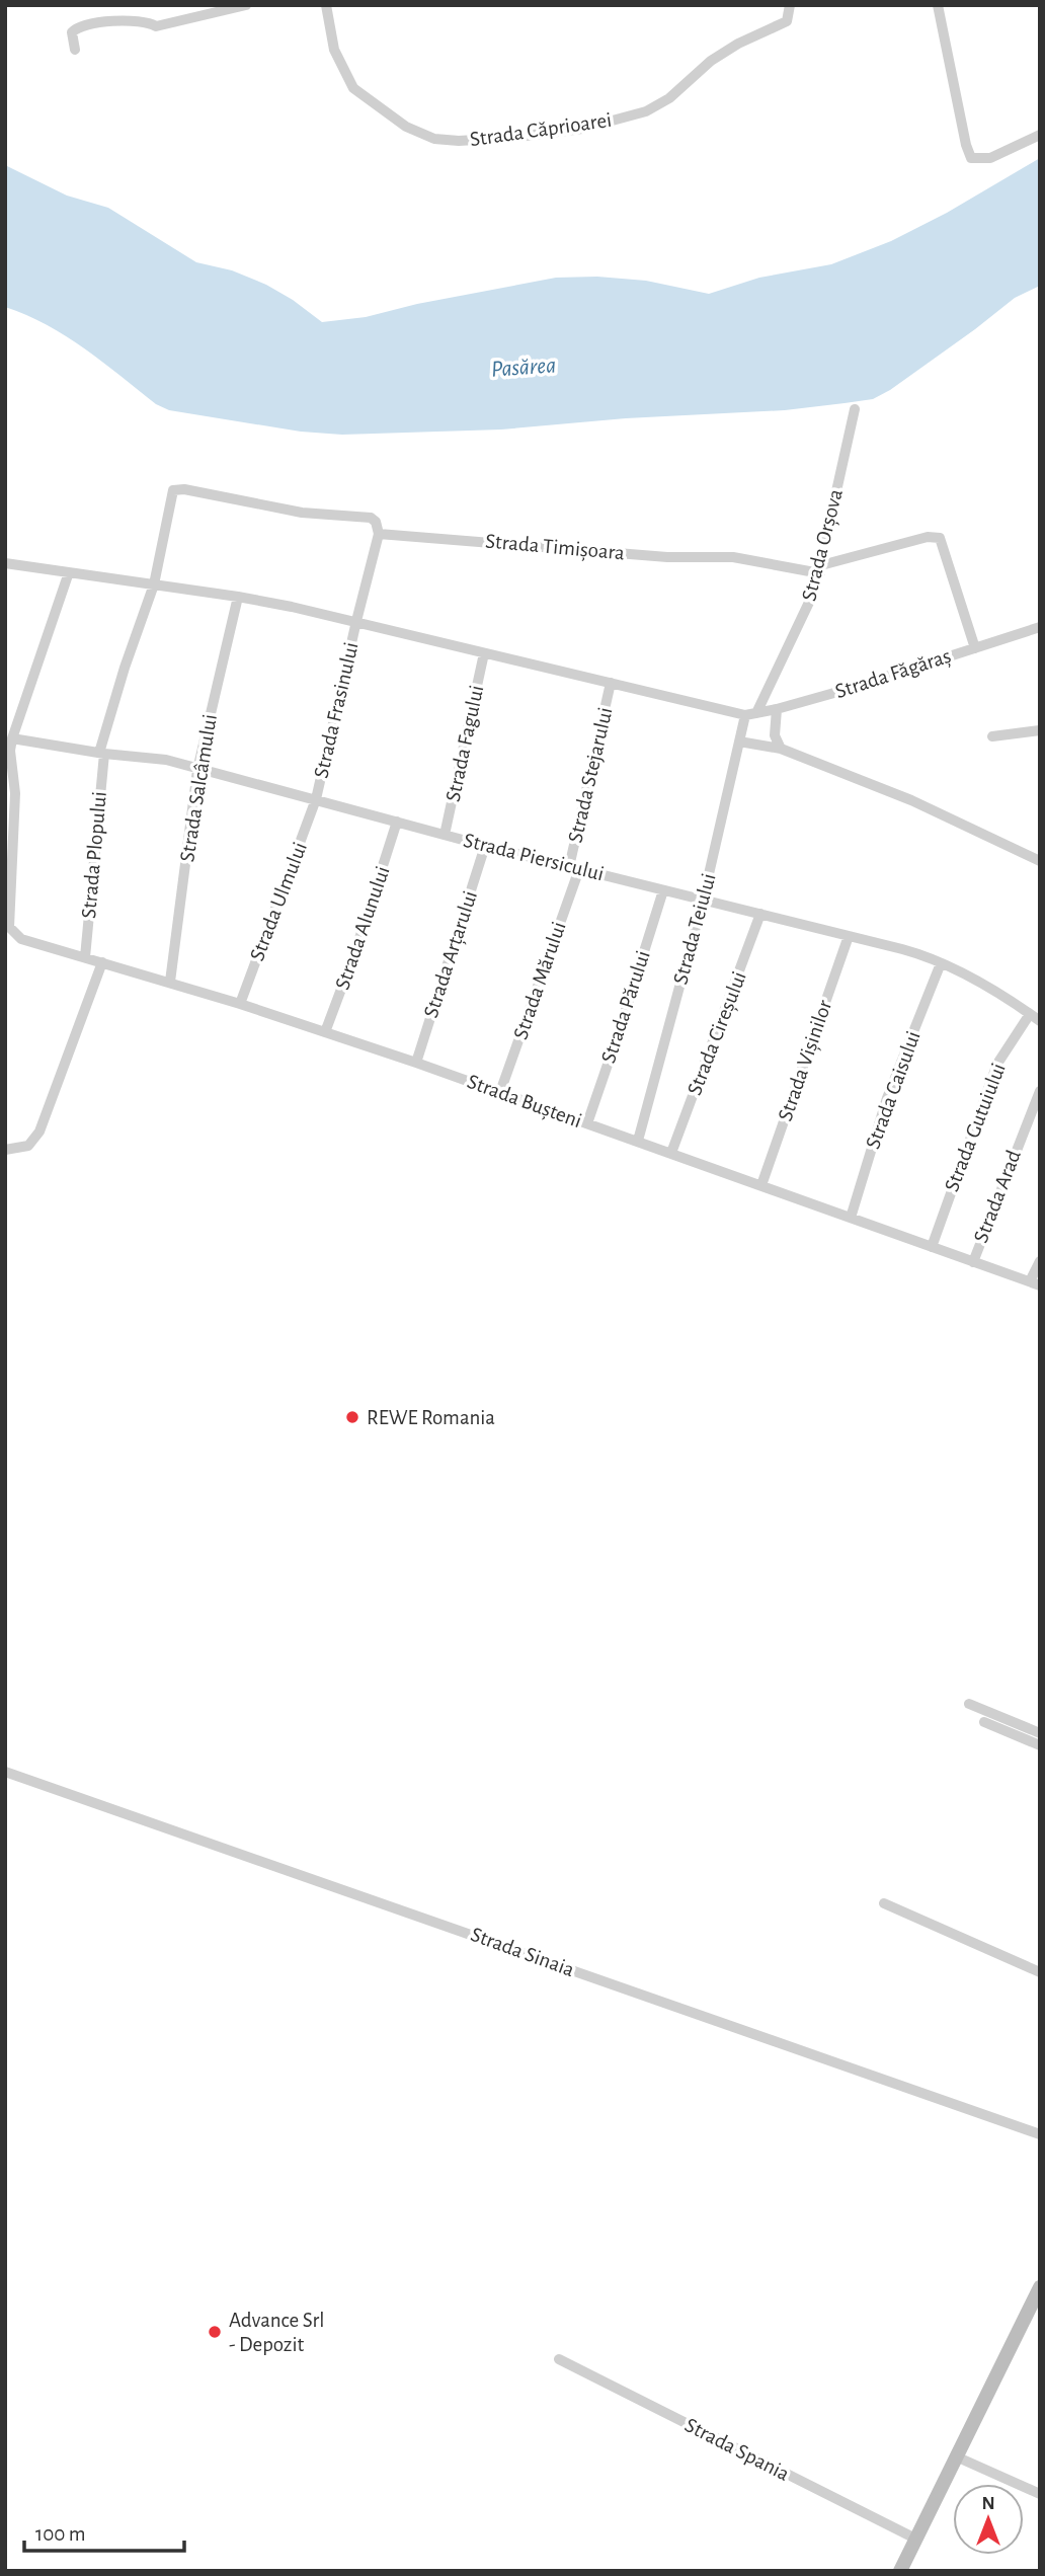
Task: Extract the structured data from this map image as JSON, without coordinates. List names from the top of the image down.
{
  "streets": {
    "street": [
      "Strada Căprioarei",
      "Strada Orșova",
      "Strada Timișoara",
      "Strada Făgăraș",
      "Strada Frasinului",
      "Strada Fagului",
      "Strada Stejarului",
      "Strada Salcâmului",
      "Strada Plopului",
      "Strada Piersicului",
      "Strada Ulmului",
      "Strada Alunului",
      "Strada Teiului",
      "Strada Arțarului",
      "Strada Mărului",
      "Strada Părului",
      "Strada Cireșului",
      "Strada Vișinilor",
      "Strada Caisului",
      "Strada Bușteni",
      "Strada Gutuiului",
      "Strada Arad",
      "Strada Sinaia",
      "Strada Spania"
    ]
  },
  "crossings": [
    ["Strada Orșova", "Strada Timișoara"],
    ["Strada Orșova", "Strada Făgăraș"],
    ["Strada Orșova", "Strada Teiului"],
    ["Strada Timișoara", "Strada Făgăraș"],
    ["Strada Timișoara", "Strada Plopului"],
    ["Strada Făgăraș", "Strada Teiului"],
    ["Strada Frasinului", "Strada Piersicului"],
    ["Strada Frasinului", "Strada Ulmului"],
    ["Strada Fagului", "Strada Piersicului"],
    ["Strada Stejarului", "Strada Piersicului"],
    ["Strada Stejarului", "Strada Mărului"],
    ["Strada Salcâmului", "Strada Piersicului"],
    ["Strada Salcâmului", "Strada Bușteni"],
    ["Strada Plopului", "Strada Piersicului"],
    ["Strada Plopului", "Strada Bușteni"],
    ["Strada Piersicului", "Strada Ulmului"],
    ["Strada Piersicului", "Strada Alunului"],
    ["Strada Piersicului", "Strada Teiului"],
    ["Strada Piersicului", "Strada Arțarului"],
    ["Strada Piersicului", "Strada Mărului"],
    ["Strada Piersicului", "Strada Părului"],
    ["Strada Piersicului", "Strada Cireșului"],
    ["Strada Piersicului", "Strada Vișinilor"],
    ["Strada Piersicului", "Strada Caisului"],
    ["Strada Piersicului", "Strada Gutuiului"],
    ["Strada Ulmului", "Strada Bușteni"],
    ["Strada Alunului", "Strada Bușteni"],
    ["Strada Teiului", "Strada Bușteni"],
    ["Strada Arțarului", "Strada Bușteni"],
    ["Strada Mărului", "Strada Bușteni"],
    ["Strada Părului", "Strada Bușteni"],
    ["Strada Cireșului", "Strada Bușteni"],
    ["Strada Vișinilor", "Strada Bușteni"],
    ["Strada Caisului", "Strada Bușteni"],
    ["Strada Bușteni", "Strada Gutuiului"],
    ["Strada Bușteni", "Strada Arad"]
  ],
  "water": ["Pasărea"],
  "places": ["REWE Romania", "Advance Srl - Depozit"],
  "scale_bar": "100 m",
  "north": "top"
}
